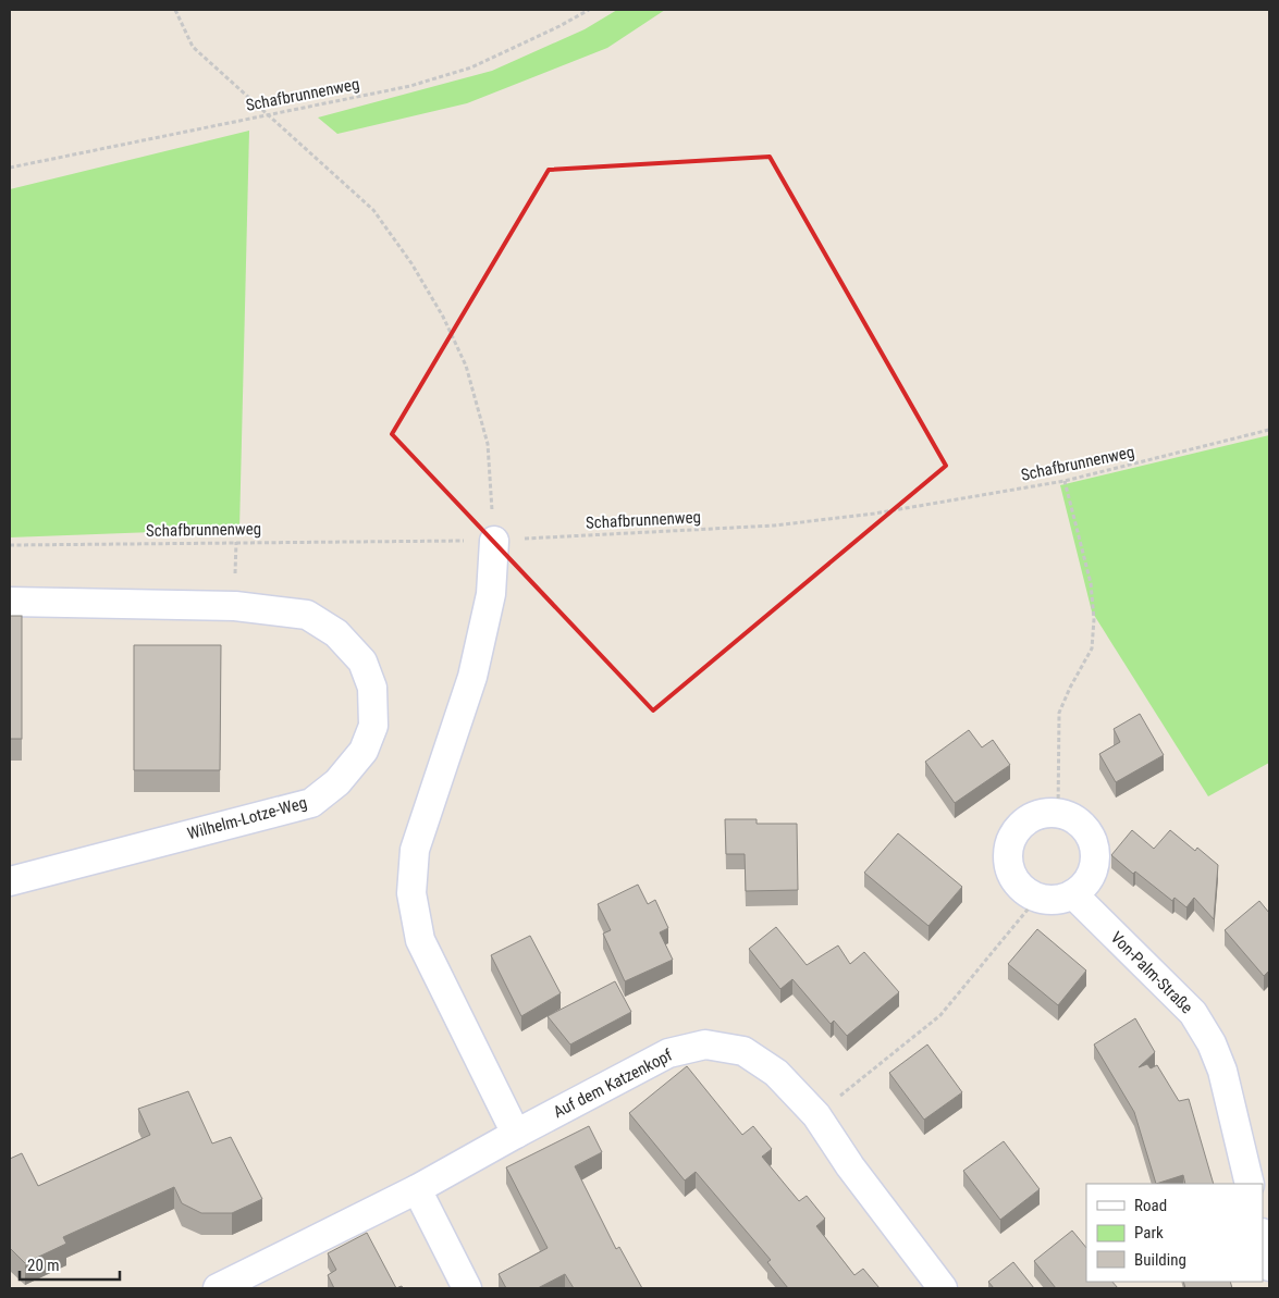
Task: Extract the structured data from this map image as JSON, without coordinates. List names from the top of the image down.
{
  "streets": {
    "street": ["Wilhelm-Lotze-Weg", "Von-Palm-Straße", "Auf dem Katzenkopf"],
    "path": ["Schafbrunnenweg"]
  },
  "legend": ["Road", "Park", "Building"],
  "scale_bar": "20 m"
}
